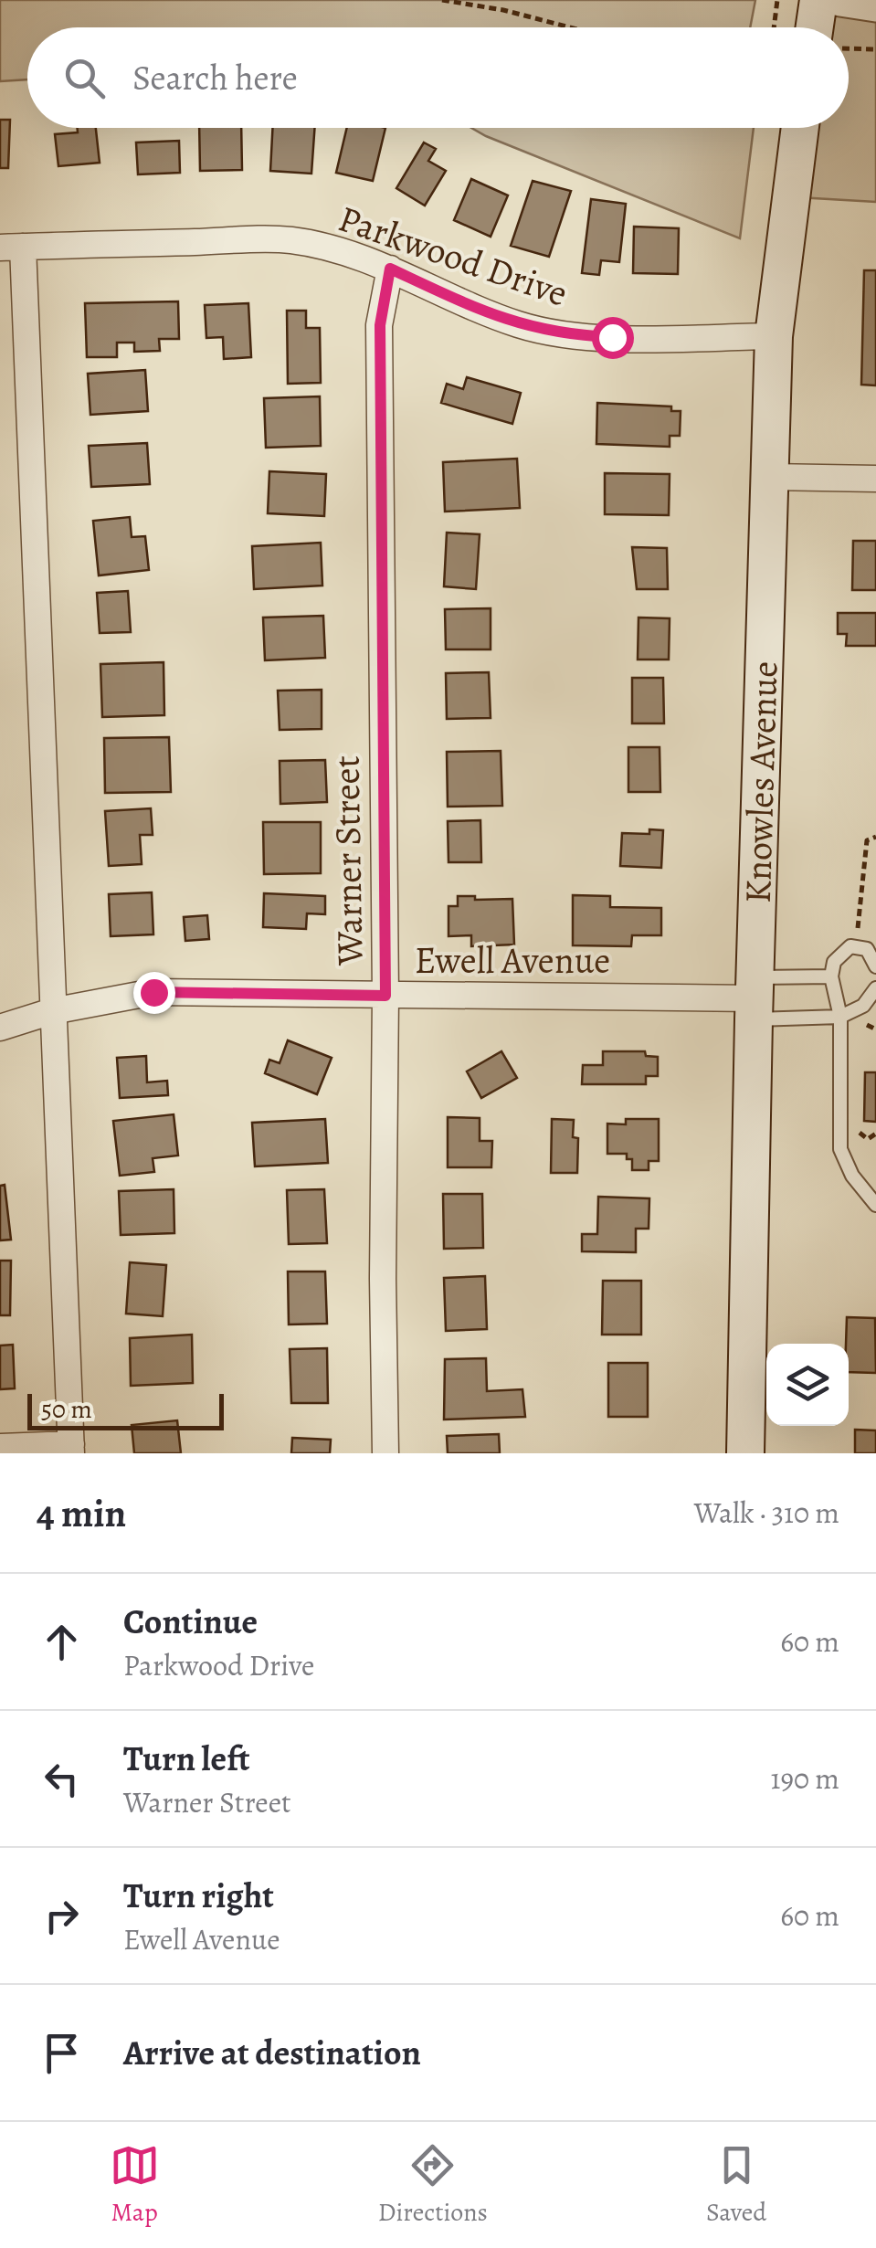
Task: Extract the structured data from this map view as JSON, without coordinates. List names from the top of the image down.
{
  "streets": {
    "main road": ["Knowles Avenue"],
    "street": ["Parkwood Drive", "Warner Street", "Ewell Avenue"]
  },
  "crossings": [
    ["Parkwood Drive", "Knowles Avenue"],
    ["Parkwood Drive", "Warner Street"],
    ["Knowles Avenue", "Ewell Avenue"],
    ["Warner Street", "Ewell Avenue"]
  ],
  "scale_bar": "50 m",
  "page": {
    "search": "Search here",
    "scale": "50 m",
    "heading": ["4 min", "Walk · 310 m"],
    "list": [
      ["Continue", "Parkwood Drive", "60 m"],
      ["Turn left", "Warner Street", "190 m"],
      ["Turn right", "Ewell Avenue", "60 m"],
      "Arrive at destination"
    ],
    "nav": ["Map", "Directions", "Saved"]
  }
}
